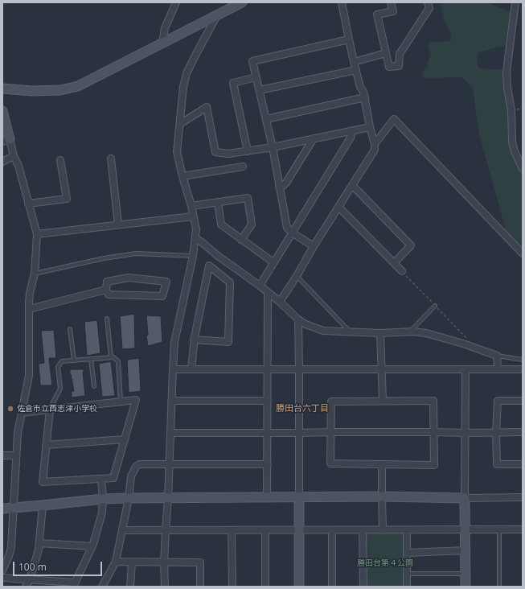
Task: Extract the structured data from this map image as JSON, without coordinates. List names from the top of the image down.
{
  "districts": ["勝田台六丁目"],
  "parks": ["勝田台第４公園"],
  "places": ["佐倉市立西志津小学校"],
  "scale_bar": "100 m"
}
